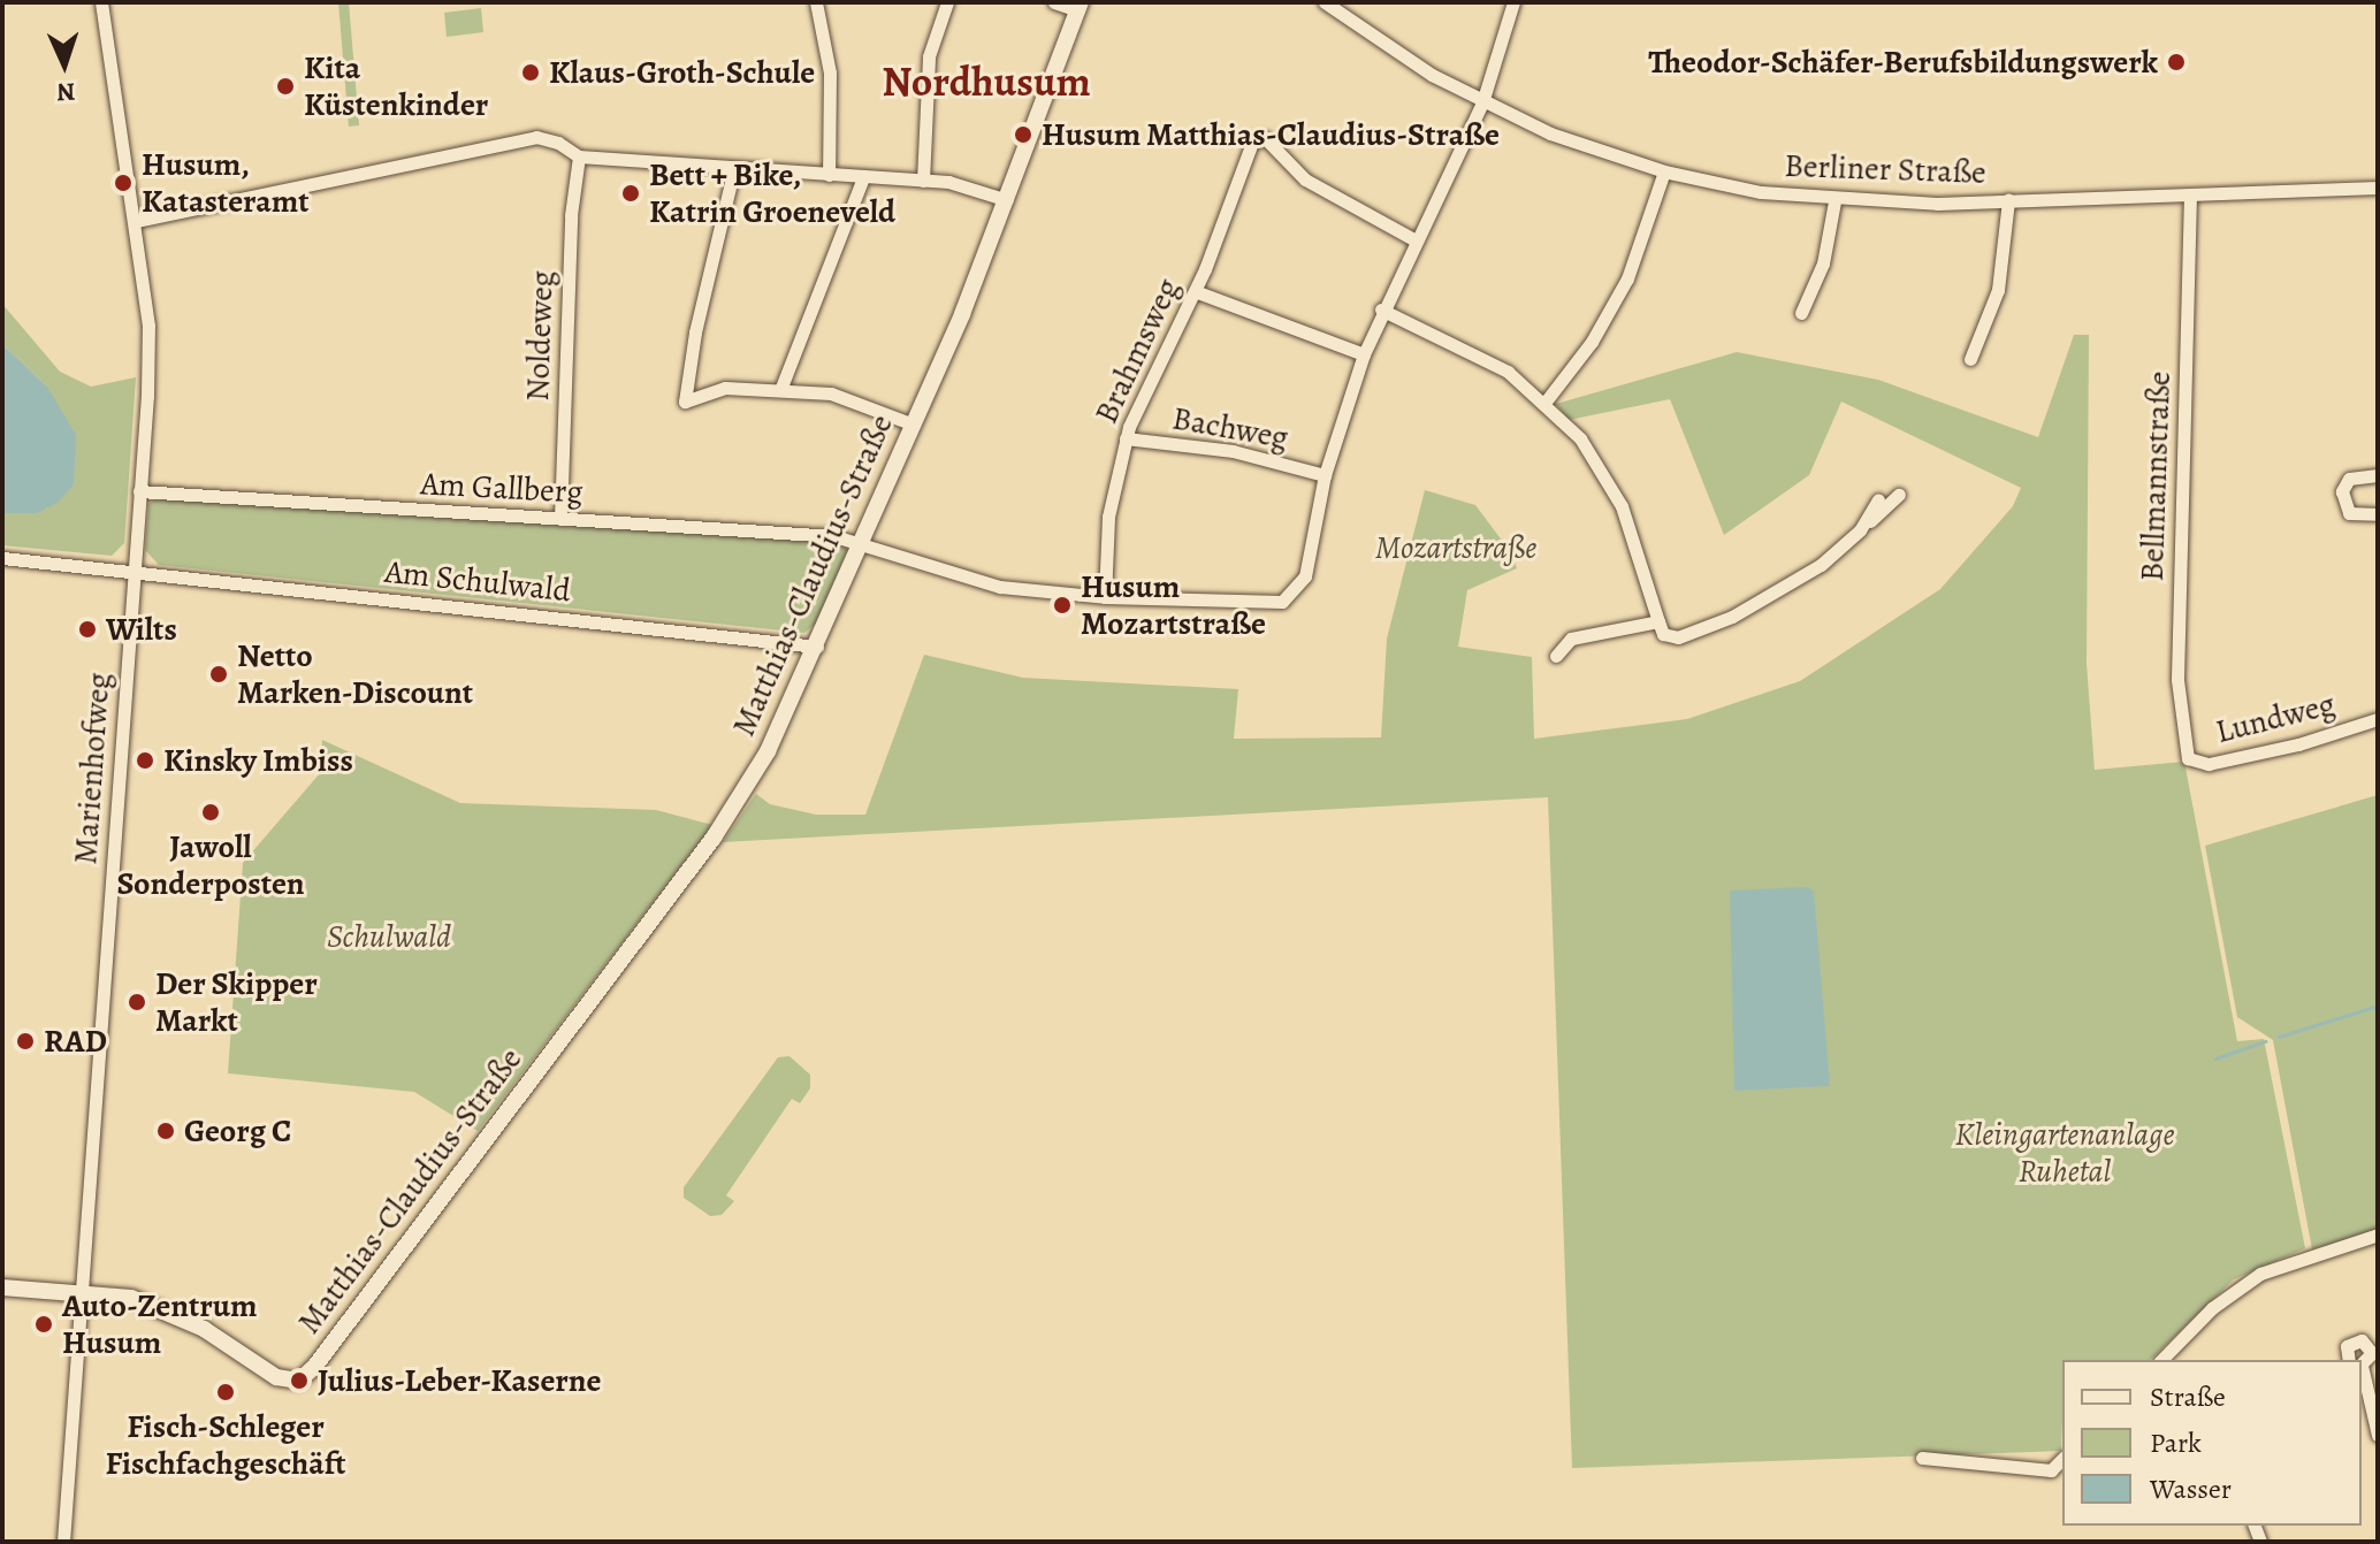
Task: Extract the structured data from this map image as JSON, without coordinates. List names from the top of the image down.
{
  "streets": {
    "street": [
      "Berliner Straße",
      "Noldeweg",
      "Brahmsweg",
      "Bachweg",
      "Bellmannstraße",
      "Am Gallberg",
      "Matthias-Claudius-Straße",
      "Am Schulwald",
      "Lundweg",
      "Marienhofweg"
    ]
  },
  "crossings": [
    ["Berliner Straße", "Bellmannstraße"],
    ["Noldeweg", "Am Gallberg"],
    ["Brahmsweg", "Bachweg"],
    ["Bellmannstraße", "Lundweg"],
    ["Am Gallberg", "Matthias-Claudius-Straße"],
    ["Am Gallberg", "Marienhofweg"],
    ["Matthias-Claudius-Straße", "Am Schulwald"],
    ["Matthias-Claudius-Straße", "Marienhofweg"],
    ["Am Schulwald", "Marienhofweg"]
  ],
  "districts": ["Nordhusum"],
  "parks": ["Mozartstraße", "Schulwald", "Kleingartenanlage Ruhetal"],
  "places": [
    "Theodor-Schäfer-Berufsbildungswerk",
    "Klaus-Groth-Schule",
    "Kita Küstenkinder",
    "Husum Matthias-Claudius-Straße",
    "Husum, Katasteramt",
    "Bett + Bike, Katrin Groeneveld",
    "Husum Mozartstraße",
    "Wilts",
    "Netto Marken-Discount",
    "Kinsky Imbiss",
    "Jawoll Sonderposten",
    "Der Skipper Markt",
    "RAD",
    "Georg C",
    "Auto-Zentrum Husum",
    "Julius-Leber-Kaserne",
    "Fisch-Schleger Fischfachgeschäft"
  ],
  "legend": ["Straße", "Park", "Wasser"],
  "north": "bottom"
}
